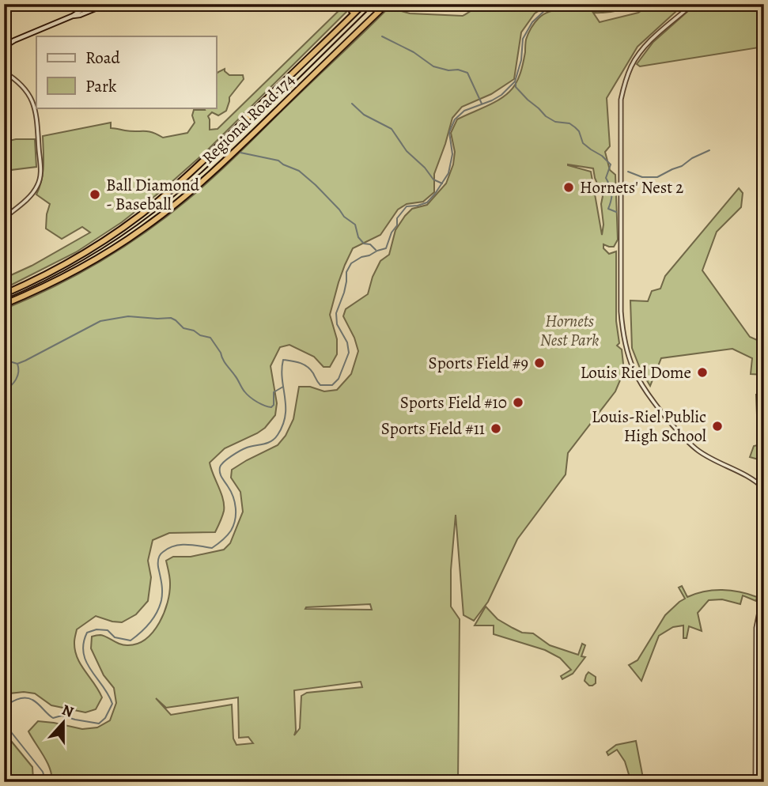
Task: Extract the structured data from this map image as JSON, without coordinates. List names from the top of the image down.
{
  "streets": {
    "highway": ["Regional Road 174"]
  },
  "parks": ["Hornets Nest Park"],
  "places": [
    "Hornets' Nest 2",
    "Ball Diamond - Baseball",
    "Sports Field #9",
    "Louis Riel Dome",
    "Sports Field #10",
    "Louis-Riel Public High School",
    "Sports Field #11"
  ],
  "legend": ["Road", "Park"],
  "north": "top"
}
